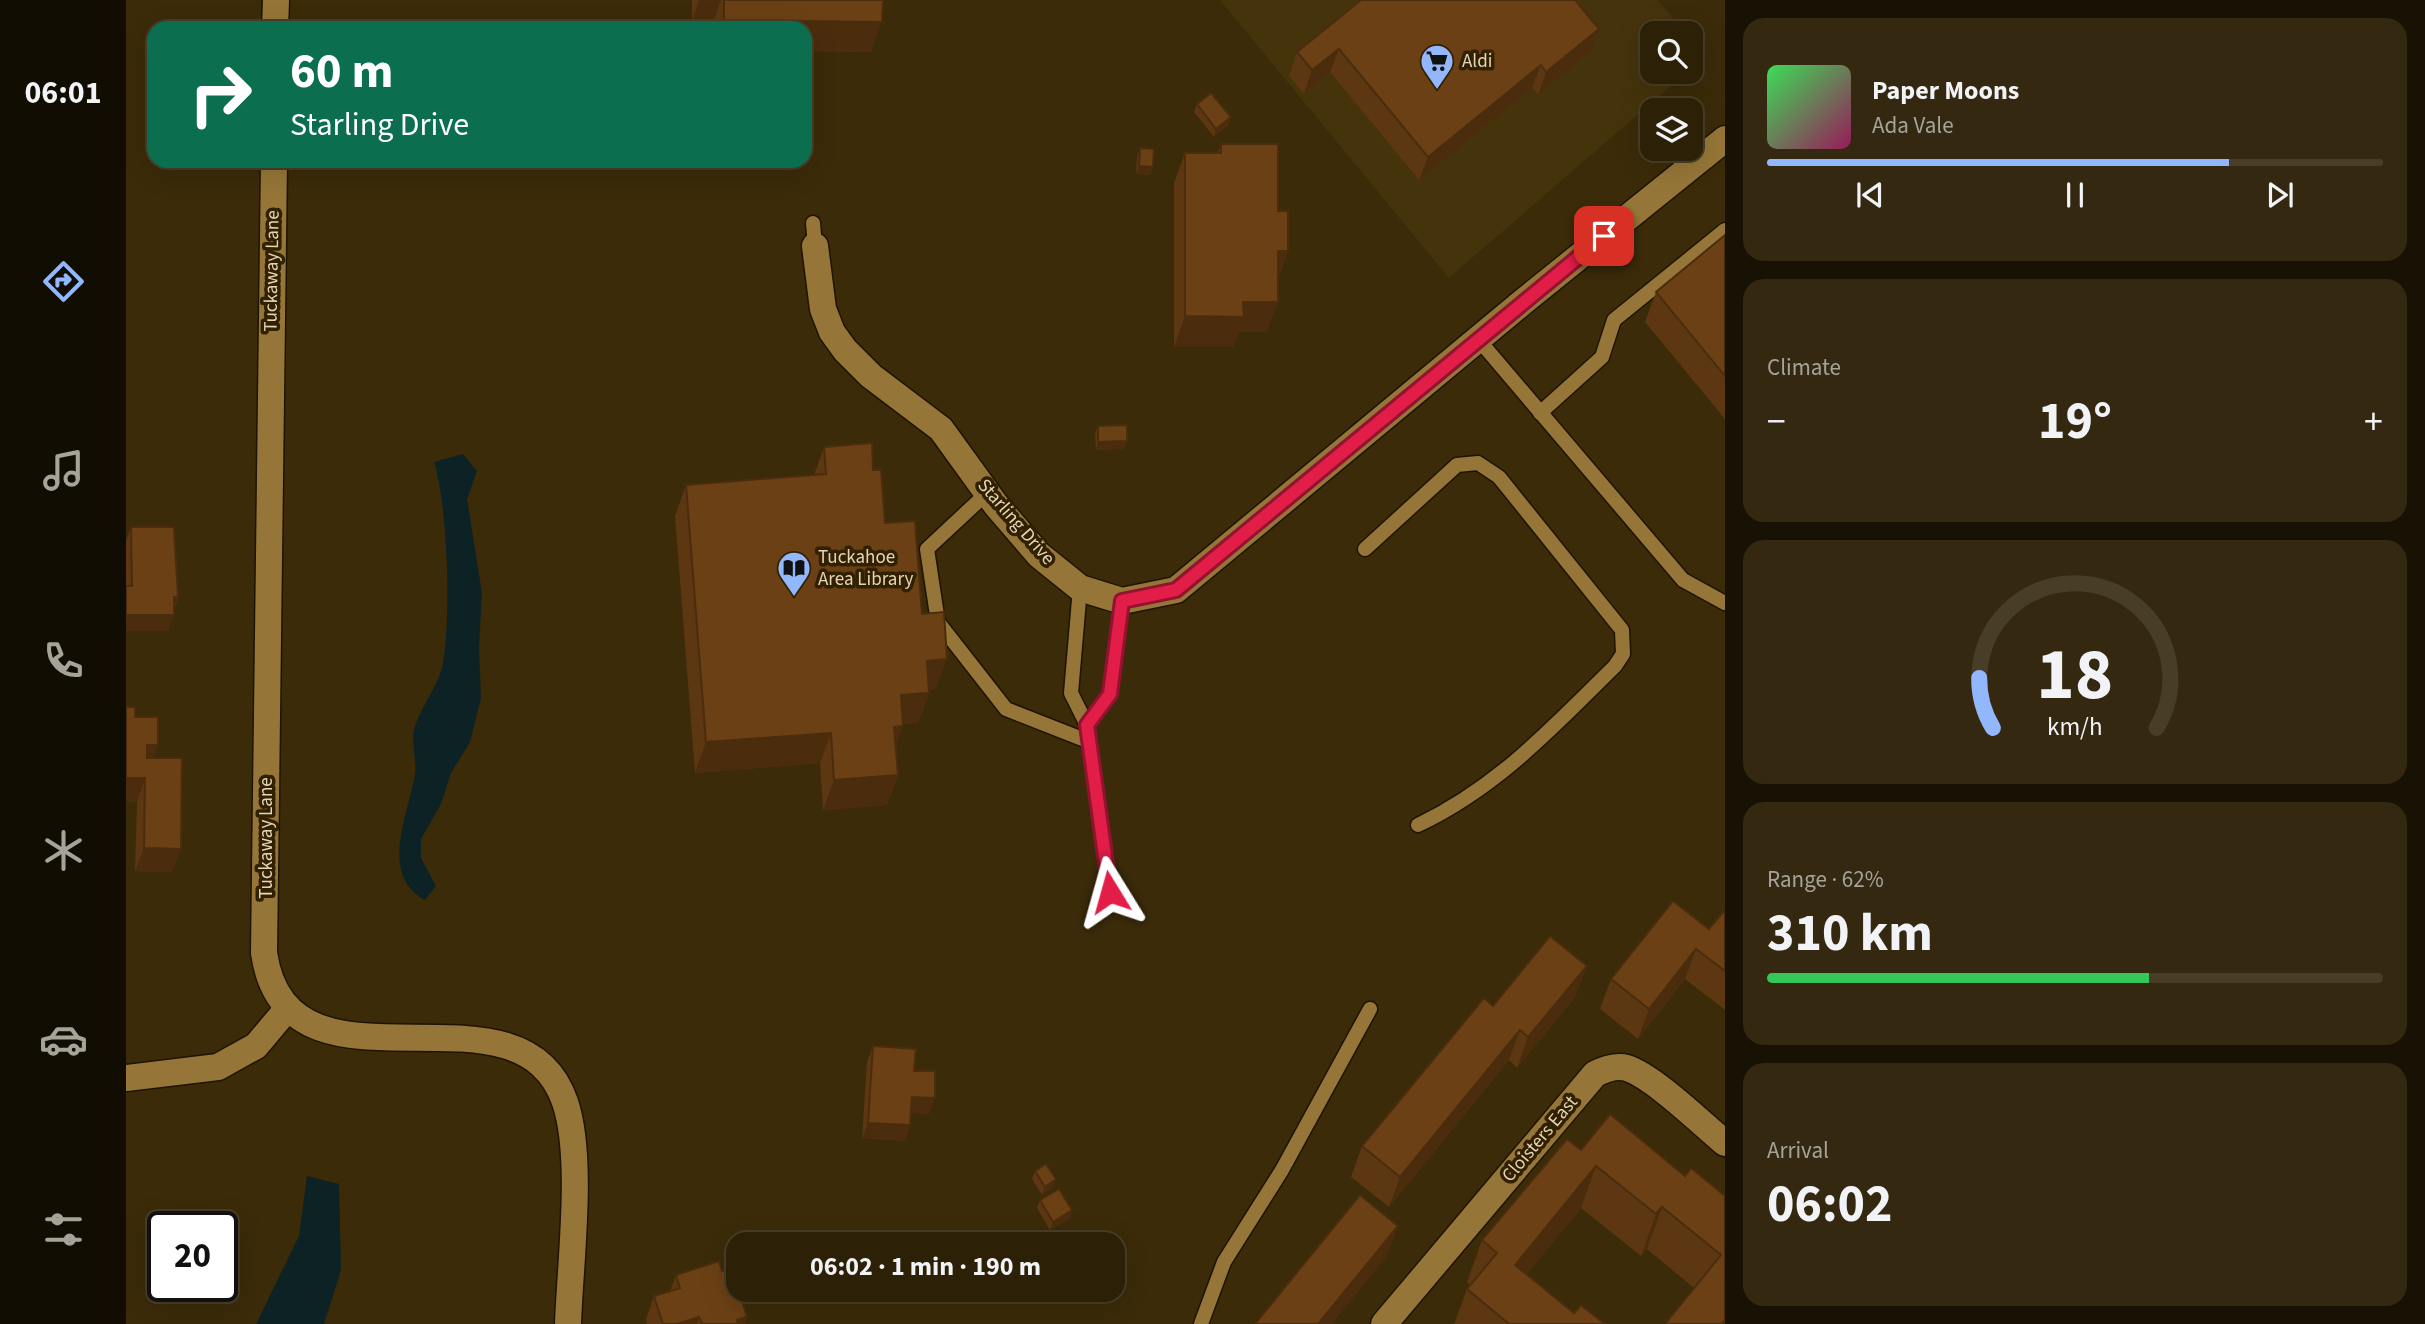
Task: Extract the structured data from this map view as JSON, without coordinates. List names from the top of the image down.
{
  "streets": {
    "street": ["Tuckaway Lane", "Starling Drive", "Cloisters East"]
  },
  "places": {
    "supermarket": ["Aldi"],
    "library": ["Tuckahoe Area Library"]
  },
  "page": {
    "tabs": "06:01",
    "turn": ["60 m", "Starling Drive"],
    "song": ["Paper Moons", "Ada Vale"],
    "tile": [
      "Climate",
      ["Range · 62%", "310 km"],
      ["Arrival", "06:02"]
    ],
    "heat": ["−", "19°", "+"],
    "limit": "20",
    "trip": "06:02 · 1 min · 190 m",
    "gauge": ["18", "km/h"]
  }
}
